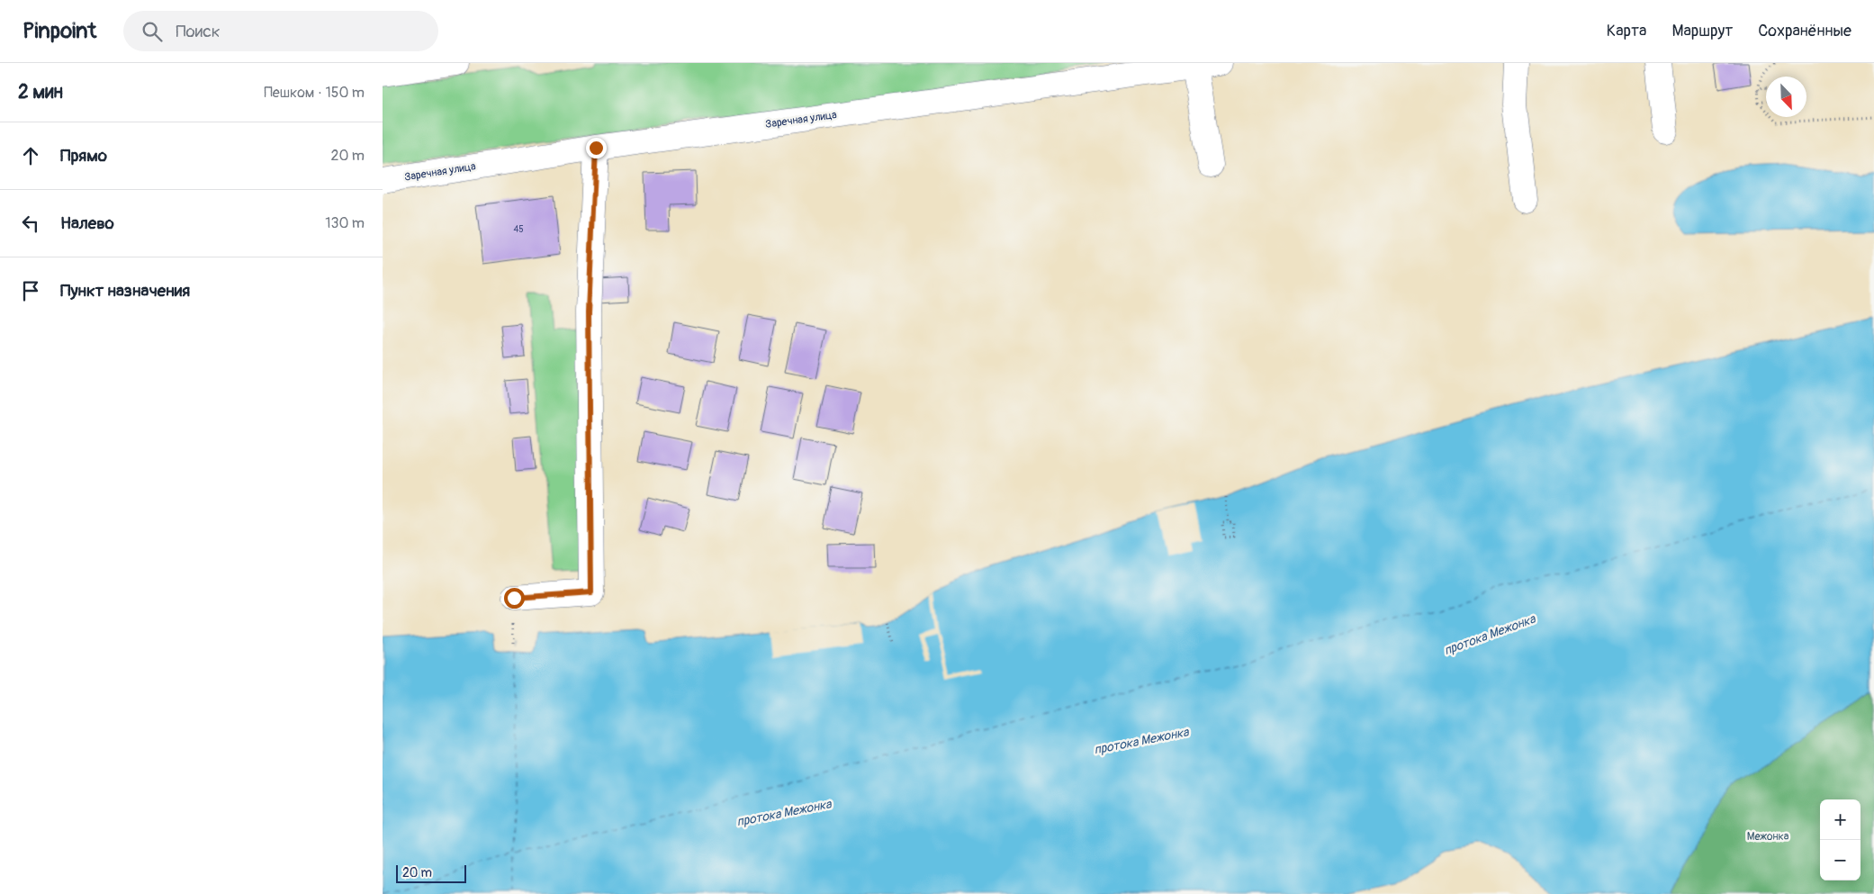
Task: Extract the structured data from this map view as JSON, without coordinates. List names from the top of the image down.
{
  "streets": {
    "street": ["Заречная улица"]
  },
  "water": ["протока Межонка"],
  "parks": ["Межонка"],
  "house_numbers": ["45"],
  "scale_bar": "20 m",
  "north": "bottom right",
  "page": {
    "header": "Pinpoint",
    "search": "Поиск",
    "nav": ["Карта", "Маршрут", "Сохранённые"],
    "heading": ["2 мин", "Пешком · 150 m"],
    "list": [
      ["Прямо", "20 m"],
      ["Налево", "130 m"],
      "Пункт назначения"
    ],
    "map_buttons": ["+", "−"],
    "scale": "20 m"
  }
}
